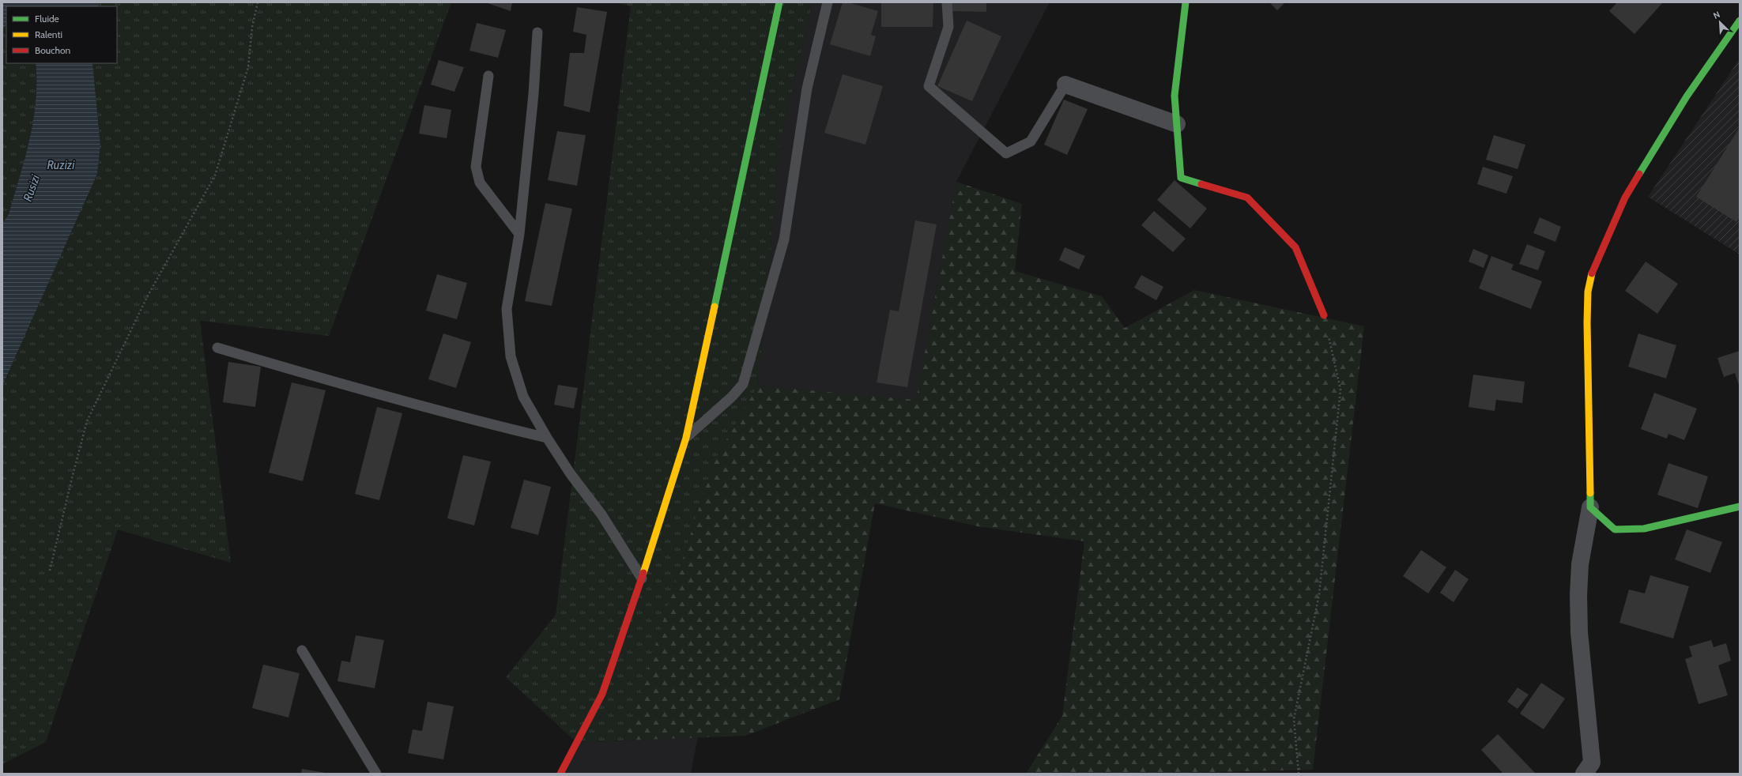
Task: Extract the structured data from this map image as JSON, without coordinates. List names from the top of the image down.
{
  "water": ["Ruzizi", "Rusizi"],
  "legend": ["Fluide", "Ralenti", "Bouchon"],
  "north": "top left"
}
